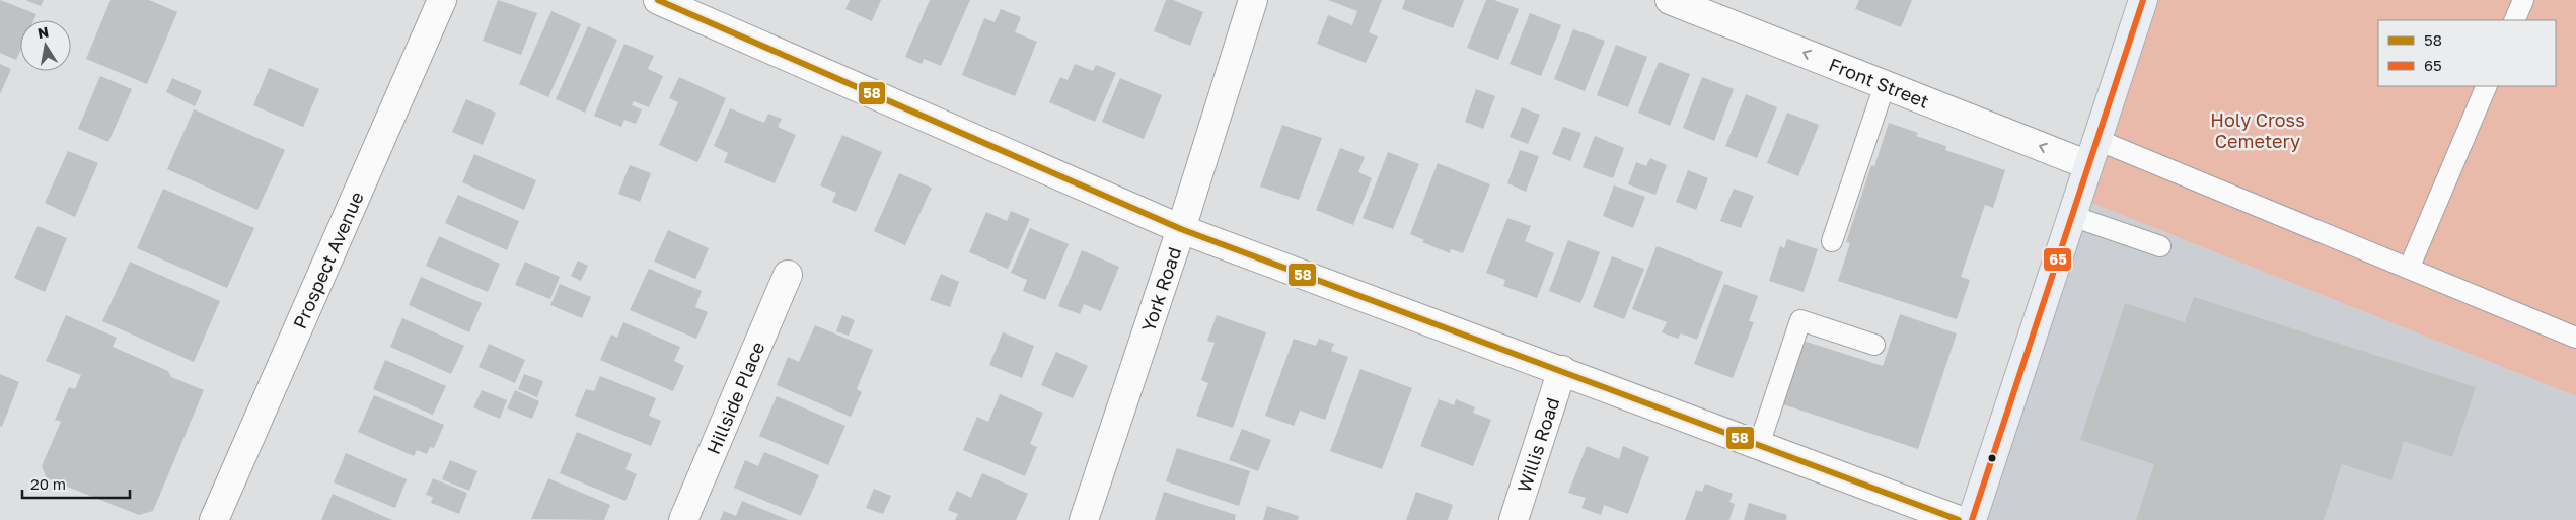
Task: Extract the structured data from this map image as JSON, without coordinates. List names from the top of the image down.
{
  "streets": {
    "street": [
      "Front Street",
      "Prospect Avenue",
      "York Road",
      "Hillside Place",
      "Willis Road"
    ]
  },
  "one_way": ["Front Street"],
  "parks": ["Holy Cross Cemetery"],
  "lines": ["transit line 58", "transit line 65"],
  "legend": ["58", "65"],
  "scale_bar": "20 m",
  "north": "top"
}
